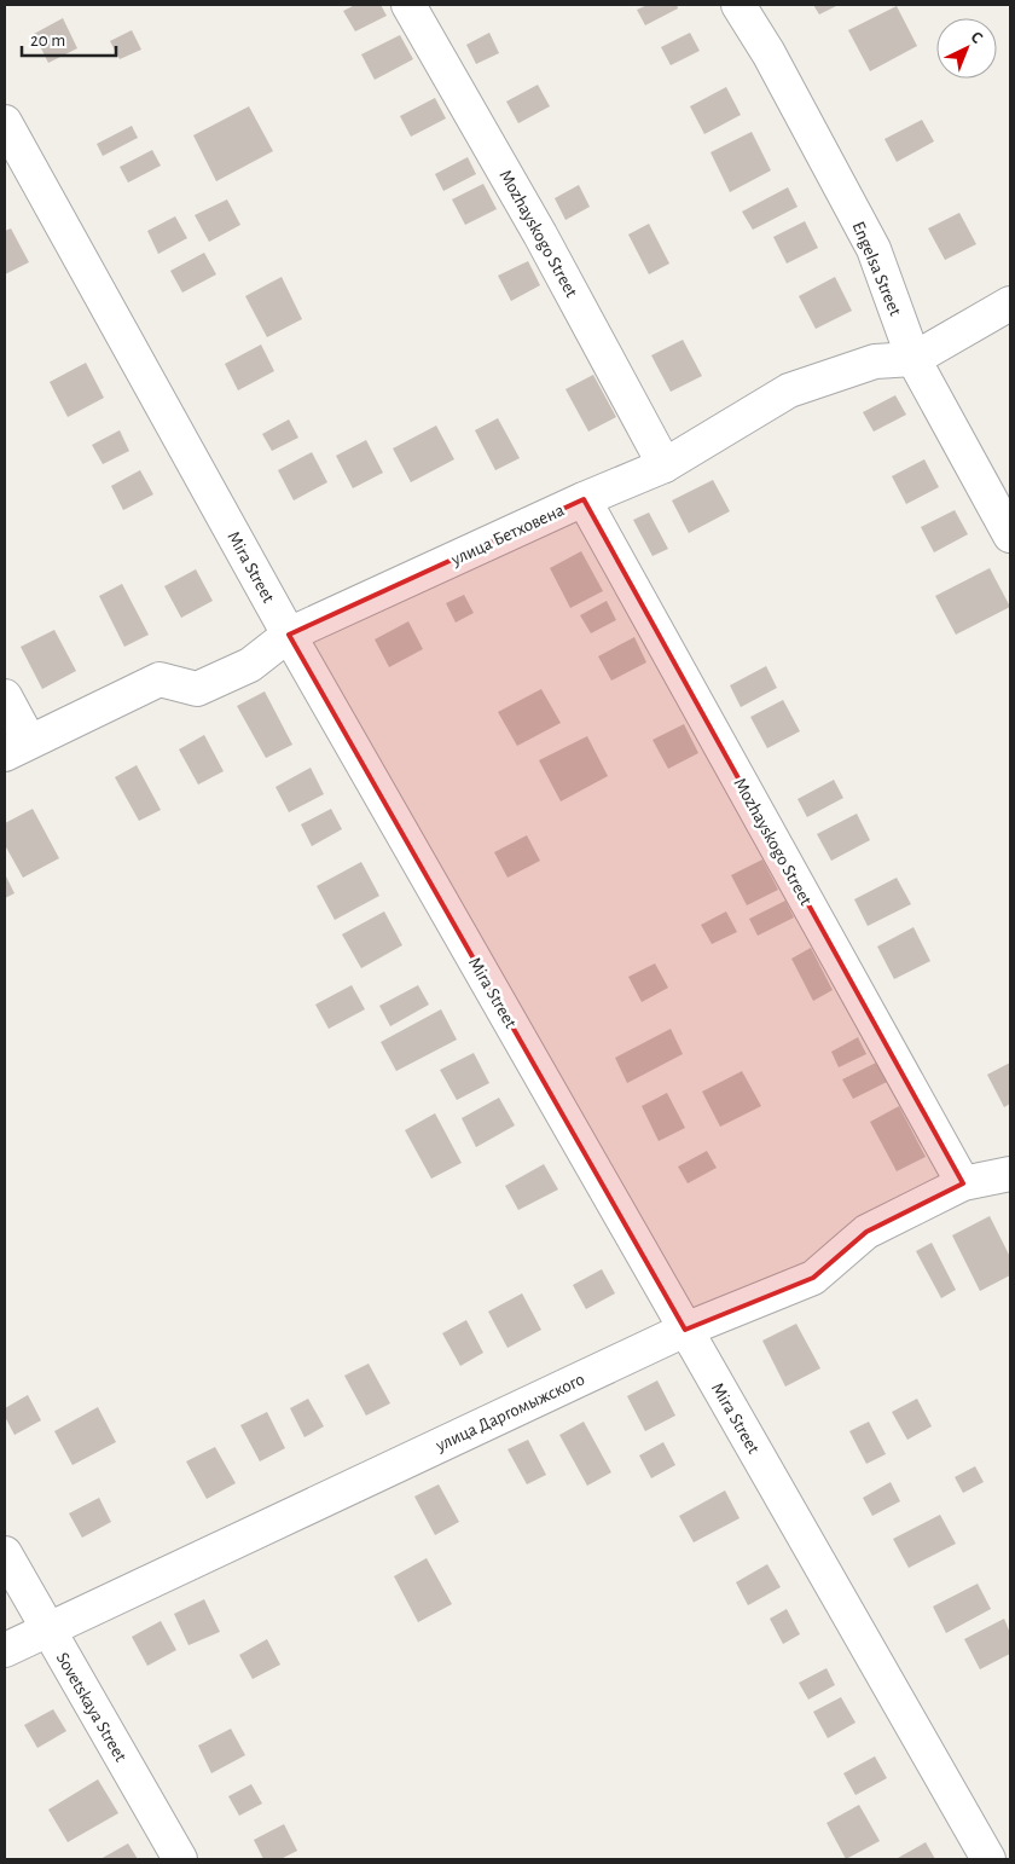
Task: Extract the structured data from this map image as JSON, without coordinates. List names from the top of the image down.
{
  "streets": {
    "street": [
      "Mozhayskogo Street",
      "Engelsa Street",
      "улица Бетховена",
      "Mira Street",
      "улица Даргомыжского",
      "Sovetskaya Street"
    ]
  },
  "crossings": [
    ["Mozhayskogo Street", "улица Бетховена"],
    ["Mozhayskogo Street", "улица Даргомыжского"],
    ["Engelsa Street", "улица Бетховена"],
    ["улица Бетховена", "Mira Street"],
    ["Mira Street", "улица Даргомыжского"],
    ["улица Даргомыжского", "Sovetskaya Street"]
  ],
  "scale_bar": "20 m",
  "north": "top right"
}
